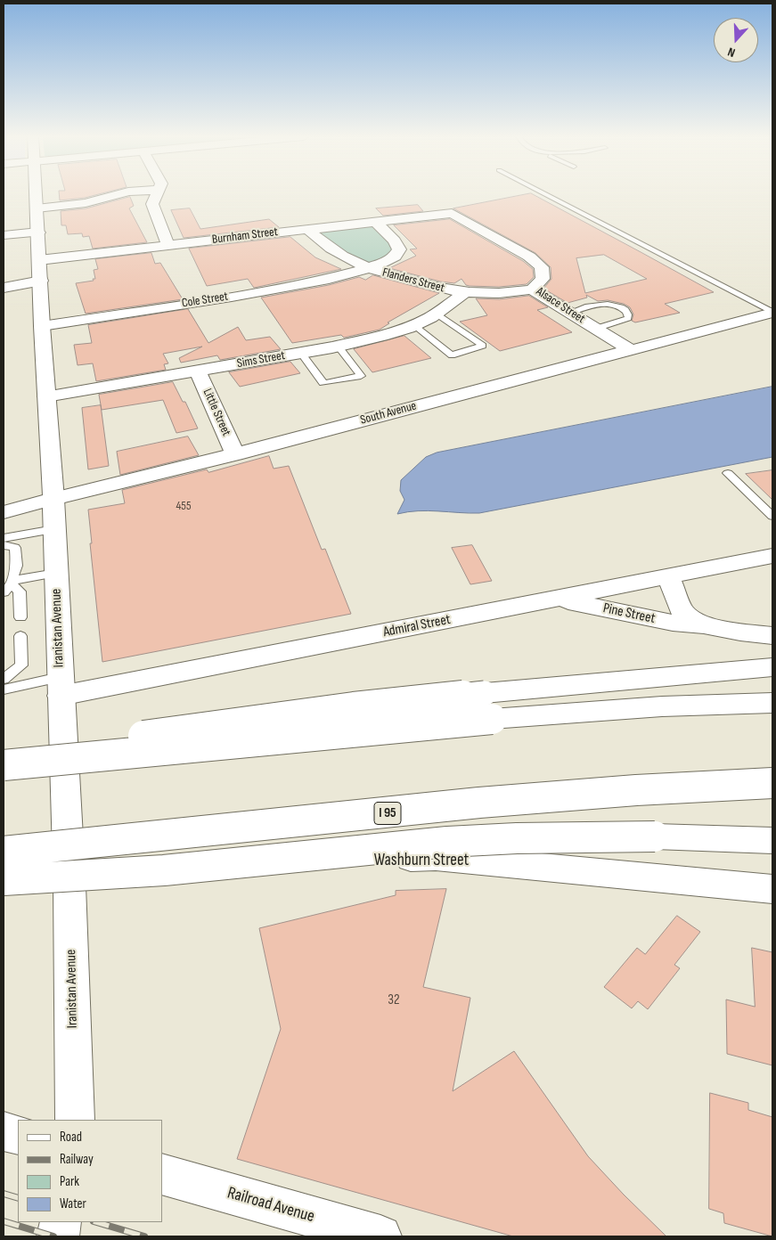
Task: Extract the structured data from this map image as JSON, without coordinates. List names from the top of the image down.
{
  "streets": {
    "main road": [
      "Burnham Street",
      "Flanders Street",
      "Cole Street",
      "Alsace Street",
      "Sims Street",
      "Little Street",
      "South Avenue",
      "Pine Street",
      "Admiral Street",
      "Iranistan Avenue",
      "I 95",
      "Washburn Street",
      "Railroad Avenue"
    ]
  },
  "crossings": [
    ["Burnham Street", "Flanders Street"],
    ["Burnham Street", "Cole Street"],
    ["Burnham Street", "Alsace Street"],
    ["Burnham Street", "Iranistan Avenue"],
    ["Flanders Street", "Cole Street"],
    ["Flanders Street", "Alsace Street"],
    ["Flanders Street", "Sims Street"],
    ["Cole Street", "Iranistan Avenue"],
    ["Alsace Street", "South Avenue"],
    ["Sims Street", "Little Street"],
    ["Sims Street", "Iranistan Avenue"],
    ["Little Street", "South Avenue"],
    ["South Avenue", "Iranistan Avenue"],
    ["Pine Street", "Admiral Street"],
    ["Admiral Street", "Iranistan Avenue"],
    ["Iranistan Avenue", "Washburn Street"]
  ],
  "house_numbers": ["455", "32"],
  "legend": [
    "Road",
    "Railway",
    "Park",
    "Water"
  ],
  "north": "bottom"
}
